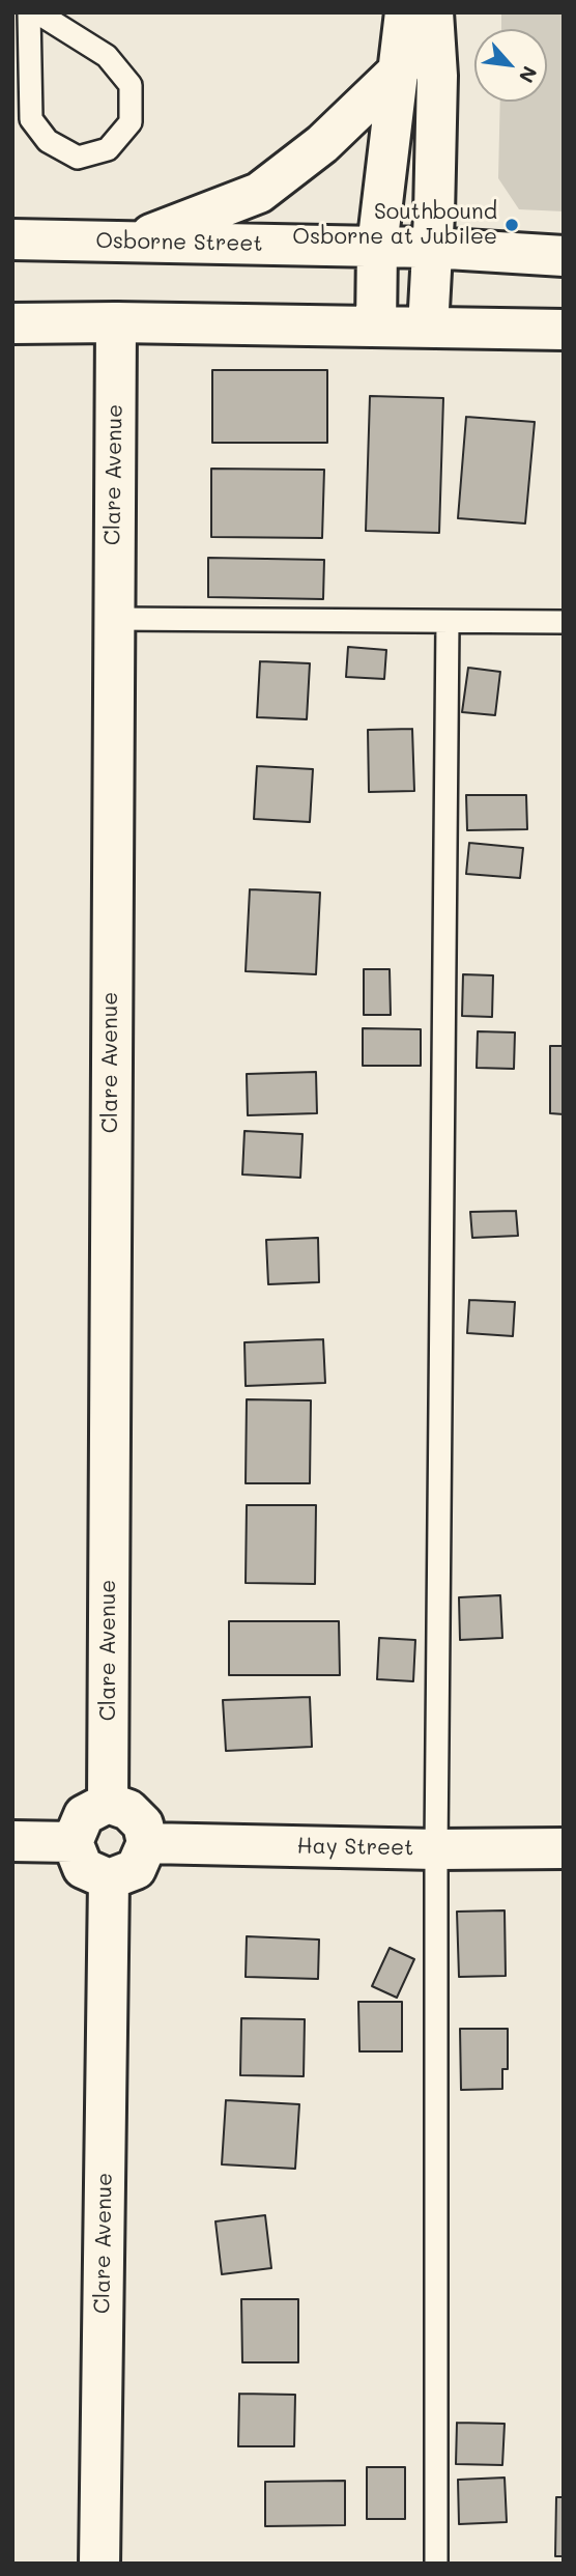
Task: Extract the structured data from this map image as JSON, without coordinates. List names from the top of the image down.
{
  "streets": {
    "street": ["Osborne Street", "Clare Avenue", "Hay Street"]
  },
  "crossings": [
    ["Clare Avenue", "Hay Street"]
  ],
  "places": ["Southbound Osborne at Jubilee"],
  "north": "bottom right"
}
